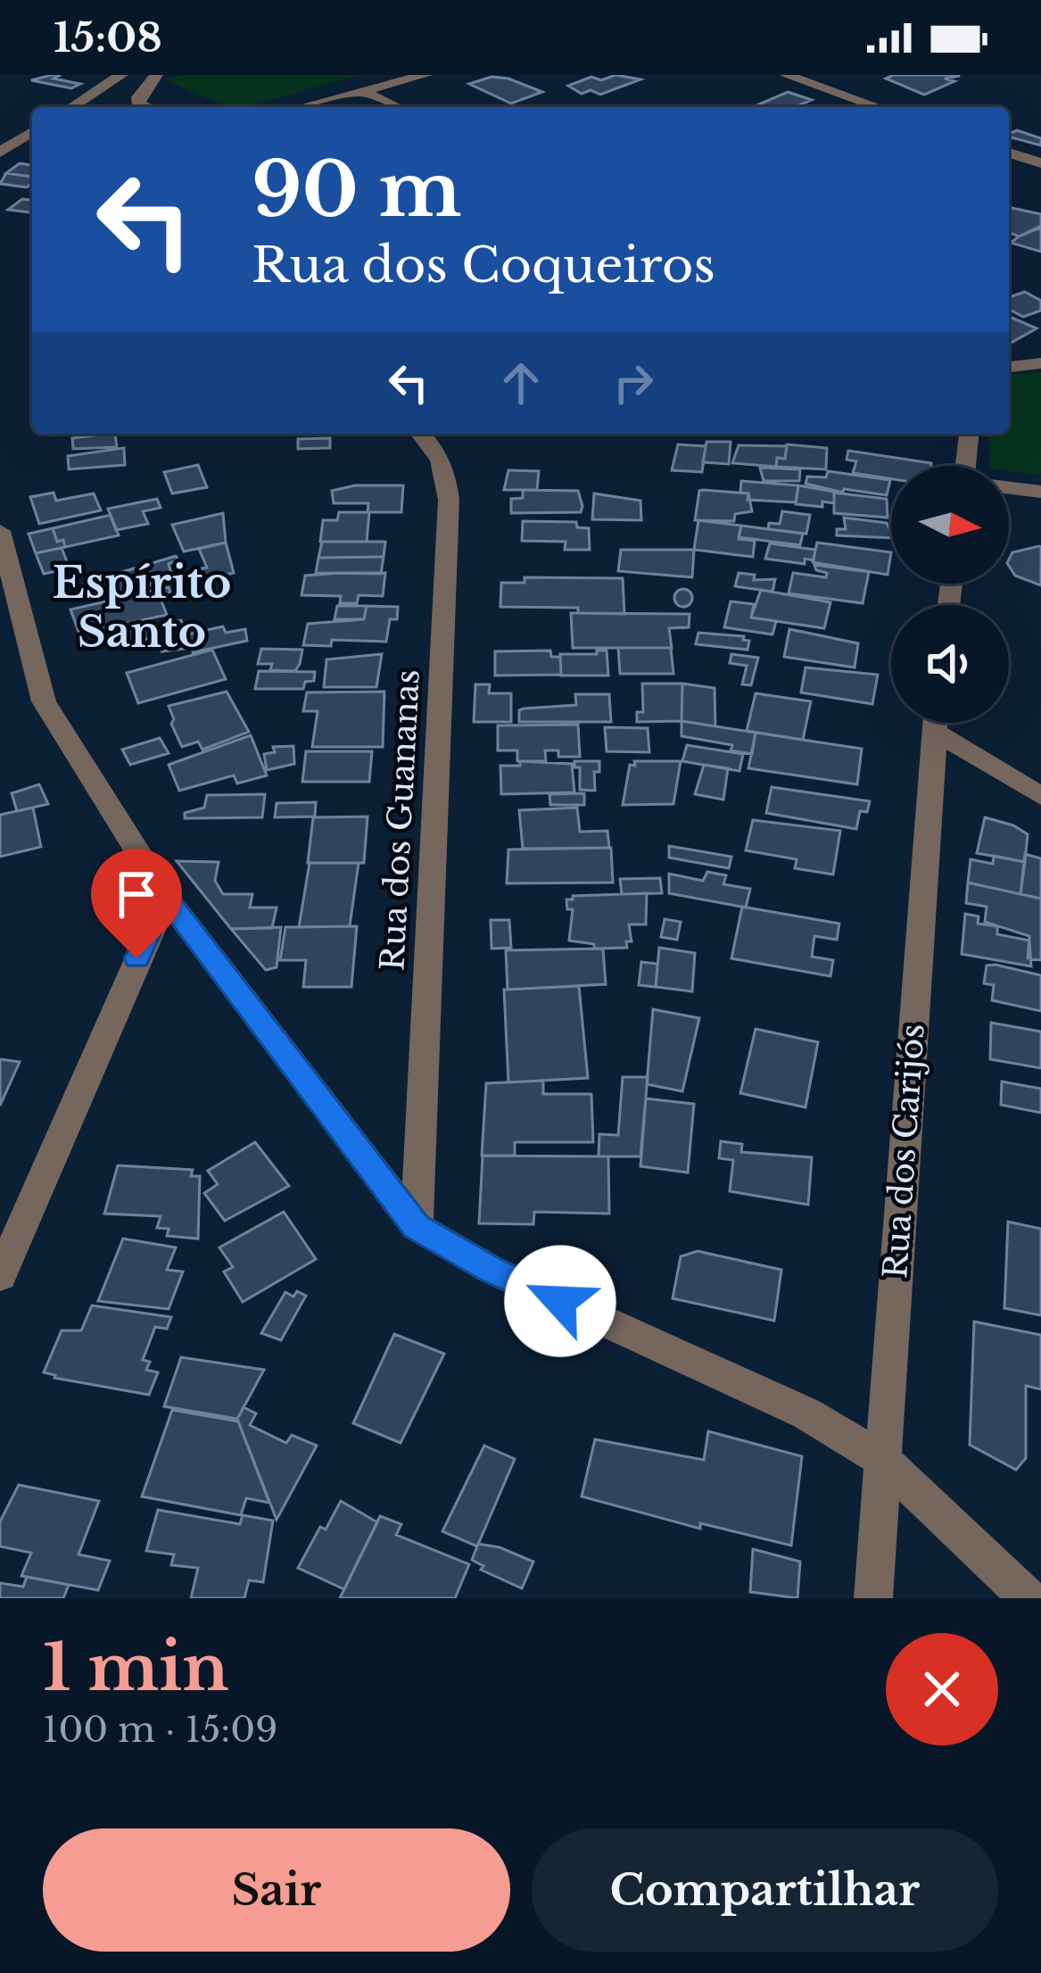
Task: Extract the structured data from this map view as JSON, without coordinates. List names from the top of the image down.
{
  "streets": {
    "street": ["Rua dos Guananas", "Rua dos Carijós"]
  },
  "districts": ["Espírito Santo"],
  "north": "right",
  "page": {
    "status": "15:08",
    "turn": ["90 m", "Rua dos Coqueiros"],
    "heading": ["1 min", "100 m · 15:09"],
    "buttons": ["Sair", "Compartilhar"]
  }
}
